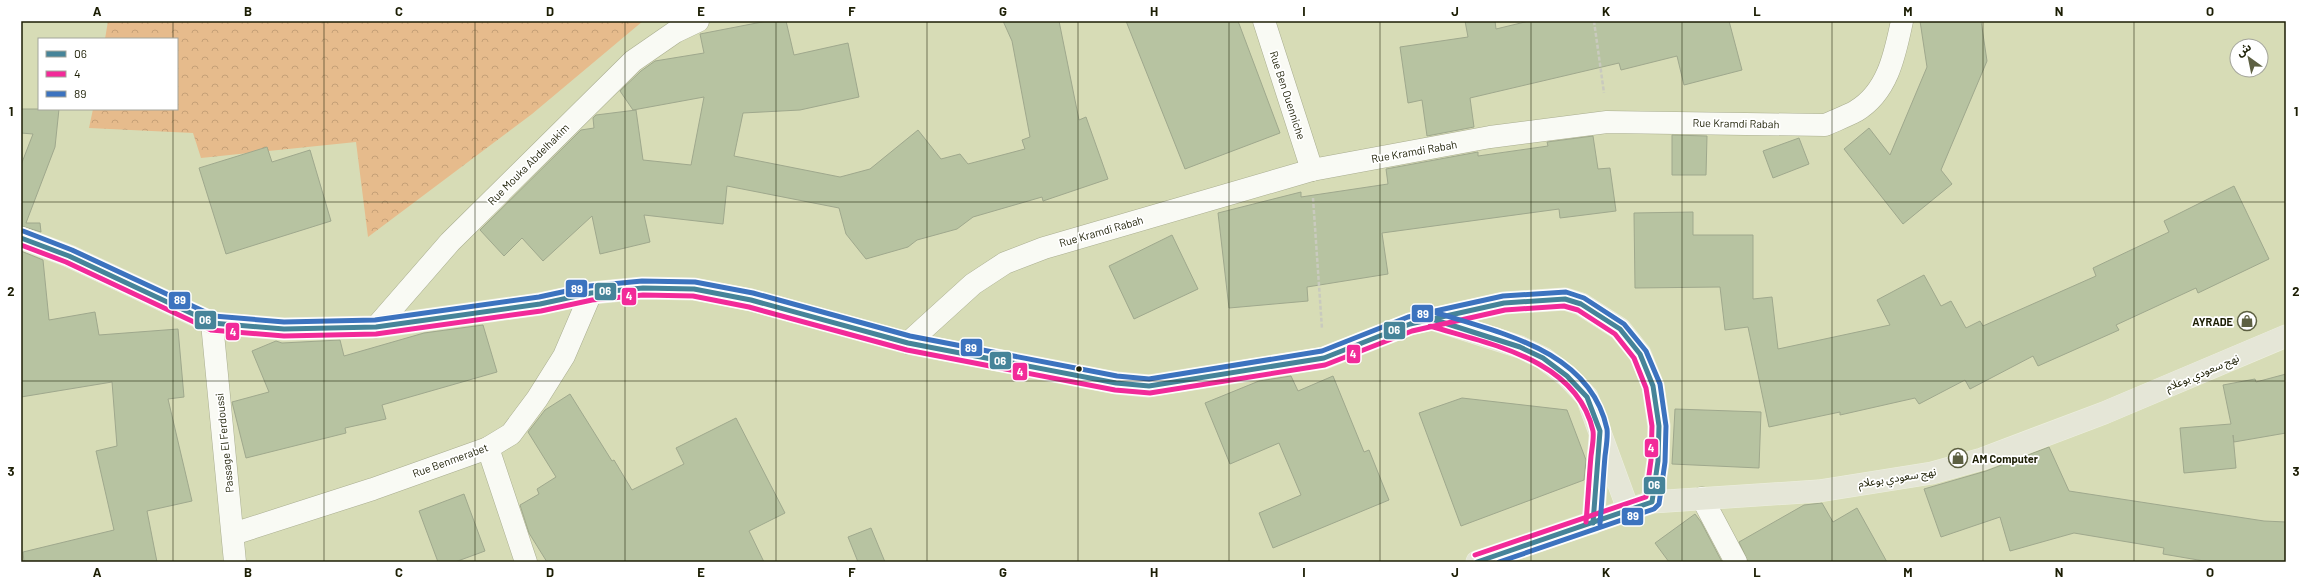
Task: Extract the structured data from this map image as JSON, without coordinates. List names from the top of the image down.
{
  "streets": {
    "main road": ["نهج سعودي بوعلام"],
    "street": [
      "Rue Ben Ouenniche",
      "Rue Kramdi Rabah",
      "Rue Mouka Abdelhakim",
      "Passage El Ferdoussi",
      "Rue Benmerabet"
    ]
  },
  "crossings": [
    ["Rue Ben Ouenniche", "Rue Kramdi Rabah"],
    ["Passage El Ferdoussi", "Rue Benmerabet"]
  ],
  "places": {
    "shop": ["AYRADE", "AM Computer"]
  },
  "lines": ["transit line 89", "transit line 06", "transit line 4"],
  "legend": ["06", "4", "89"],
  "north": "top left",
  "grid": {
    "columns": [
      "A",
      "B",
      "C",
      "D",
      "E",
      "F",
      "G",
      "H",
      "I",
      "J",
      "K",
      "L",
      "M",
      "N",
      "O"
    ],
    "rows": ["1", "2", "3"]
  }
}
